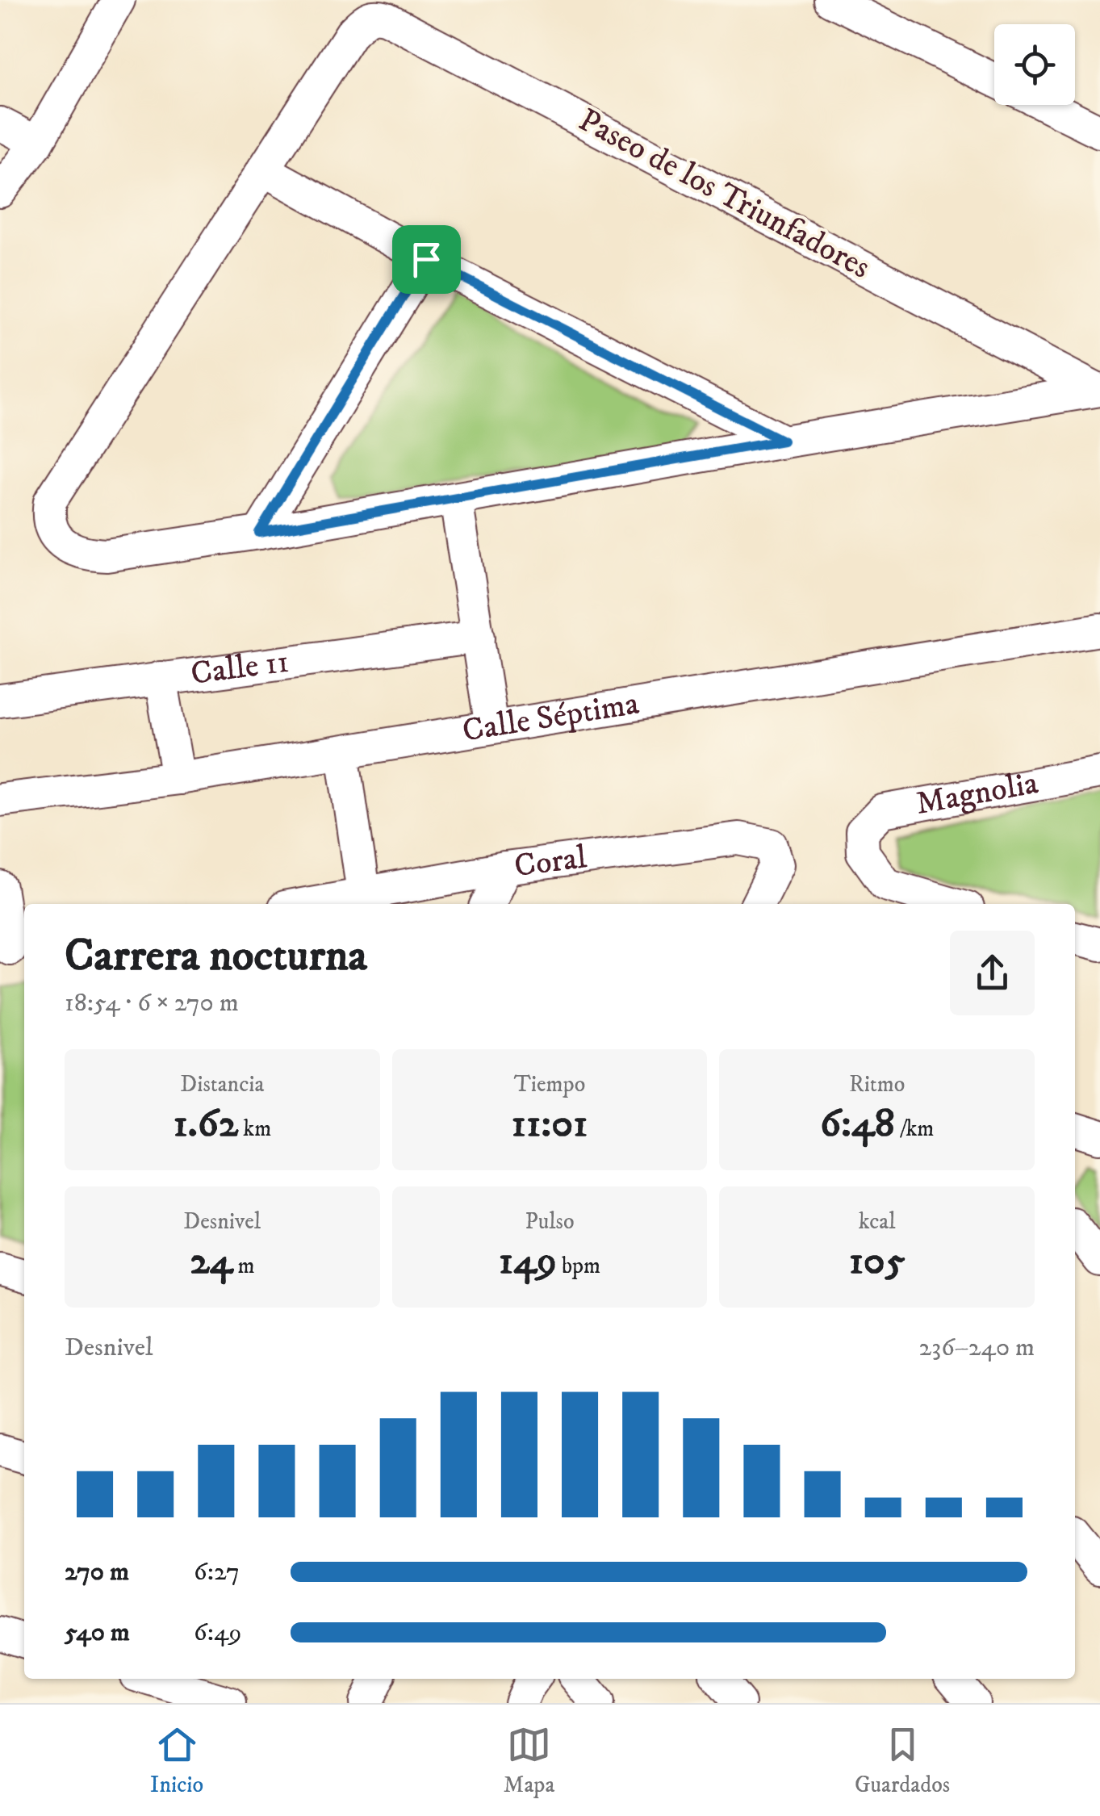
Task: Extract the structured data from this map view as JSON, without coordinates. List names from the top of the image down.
{
  "streets": {
    "street": [
      "Paseo de los Triunfadores",
      "Calle 11",
      "Calle Séptima",
      "Magnolia",
      "Coral"
    ]
  },
  "page": {
    "heading": ["Carrera nocturna", "18:54 · 6 × 270 m"],
    "stats": [
      ["Distancia", "1.62 km"],
      ["Tiempo", "11:01"],
      ["Ritmo", "6:48 /km"],
      ["Desnivel", "24 m"],
      ["Pulso", "149 bpm"],
      ["kcal", "105"]
    ],
    "chart": ["Desnivel", "236–240 m"],
    "list": [
      {
        "name": "270 m",
        "note": "6:27"
      },
      {
        "name": "540 m",
        "note": "6:49"
      }
    ],
    "tabs": ["Inicio", "Mapa", "Guardados"]
  }
}
